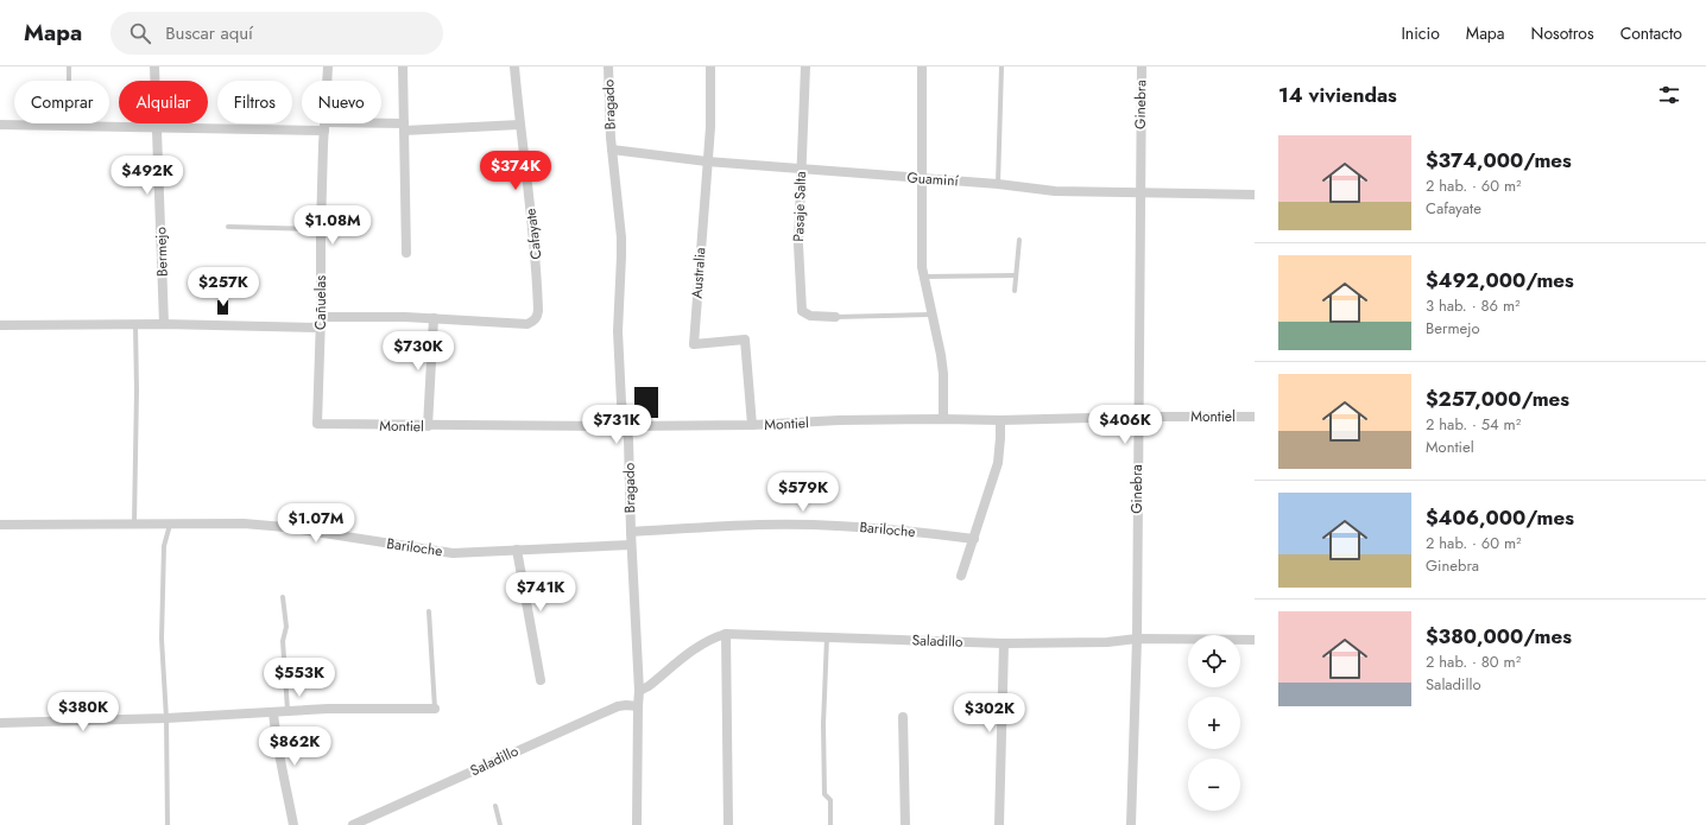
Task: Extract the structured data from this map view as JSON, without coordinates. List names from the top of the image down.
{
  "streets": {
    "street": [
      "Bragado",
      "Ginebra",
      "Guaminí",
      "Pasaje Salta",
      "Cafayate",
      "Bermejo",
      "Australia",
      "Cañuelas",
      "Montiel",
      "Bariloche",
      "Saladillo"
    ]
  },
  "crossings": [
    ["Bragado", "Guaminí"],
    ["Bragado", "Montiel"],
    ["Bragado", "Bariloche"],
    ["Bragado", "Saladillo"],
    ["Ginebra", "Guaminí"],
    ["Ginebra", "Montiel"],
    ["Ginebra", "Saladillo"],
    ["Guaminí", "Pasaje Salta"],
    ["Guaminí", "Australia"],
    ["Australia", "Montiel"],
    ["Cañuelas", "Montiel"]
  ],
  "page": {
    "header": "Mapa",
    "search": "Buscar aquí",
    "nav": [
      "Inicio",
      "Mapa",
      "Nosotros",
      "Contacto"
    ],
    "heading": "14 viviendas",
    "chip": [
      "Comprar",
      "Alquilar",
      "Filtros",
      "Nuevo"
    ],
    "list": [
      {
        "name": "$374,000/mes",
        "note": "2 hab. · 60 m² · Cafayate"
      },
      {
        "name": "$492,000/mes",
        "note": "3 hab. · 86 m² · Bermejo"
      },
      {
        "name": "$257,000/mes",
        "note": "2 hab. · 54 m² · Montiel"
      },
      {
        "name": "$406,000/mes",
        "note": "2 hab. · 60 m² · Ginebra"
      },
      {
        "name": "$380,000/mes",
        "note": "2 hab. · 80 m² · Saladillo"
      }
    ],
    "price": [
      "$374K",
      "$492K",
      "$1.08M",
      "$257K",
      "$730K",
      "$731K",
      "$406K",
      "$579K",
      "$1.07M",
      "$741K",
      "$553K",
      "$380K",
      "$302K",
      "$862K"
    ],
    "map_buttons": ["+", "−"]
  }
}
